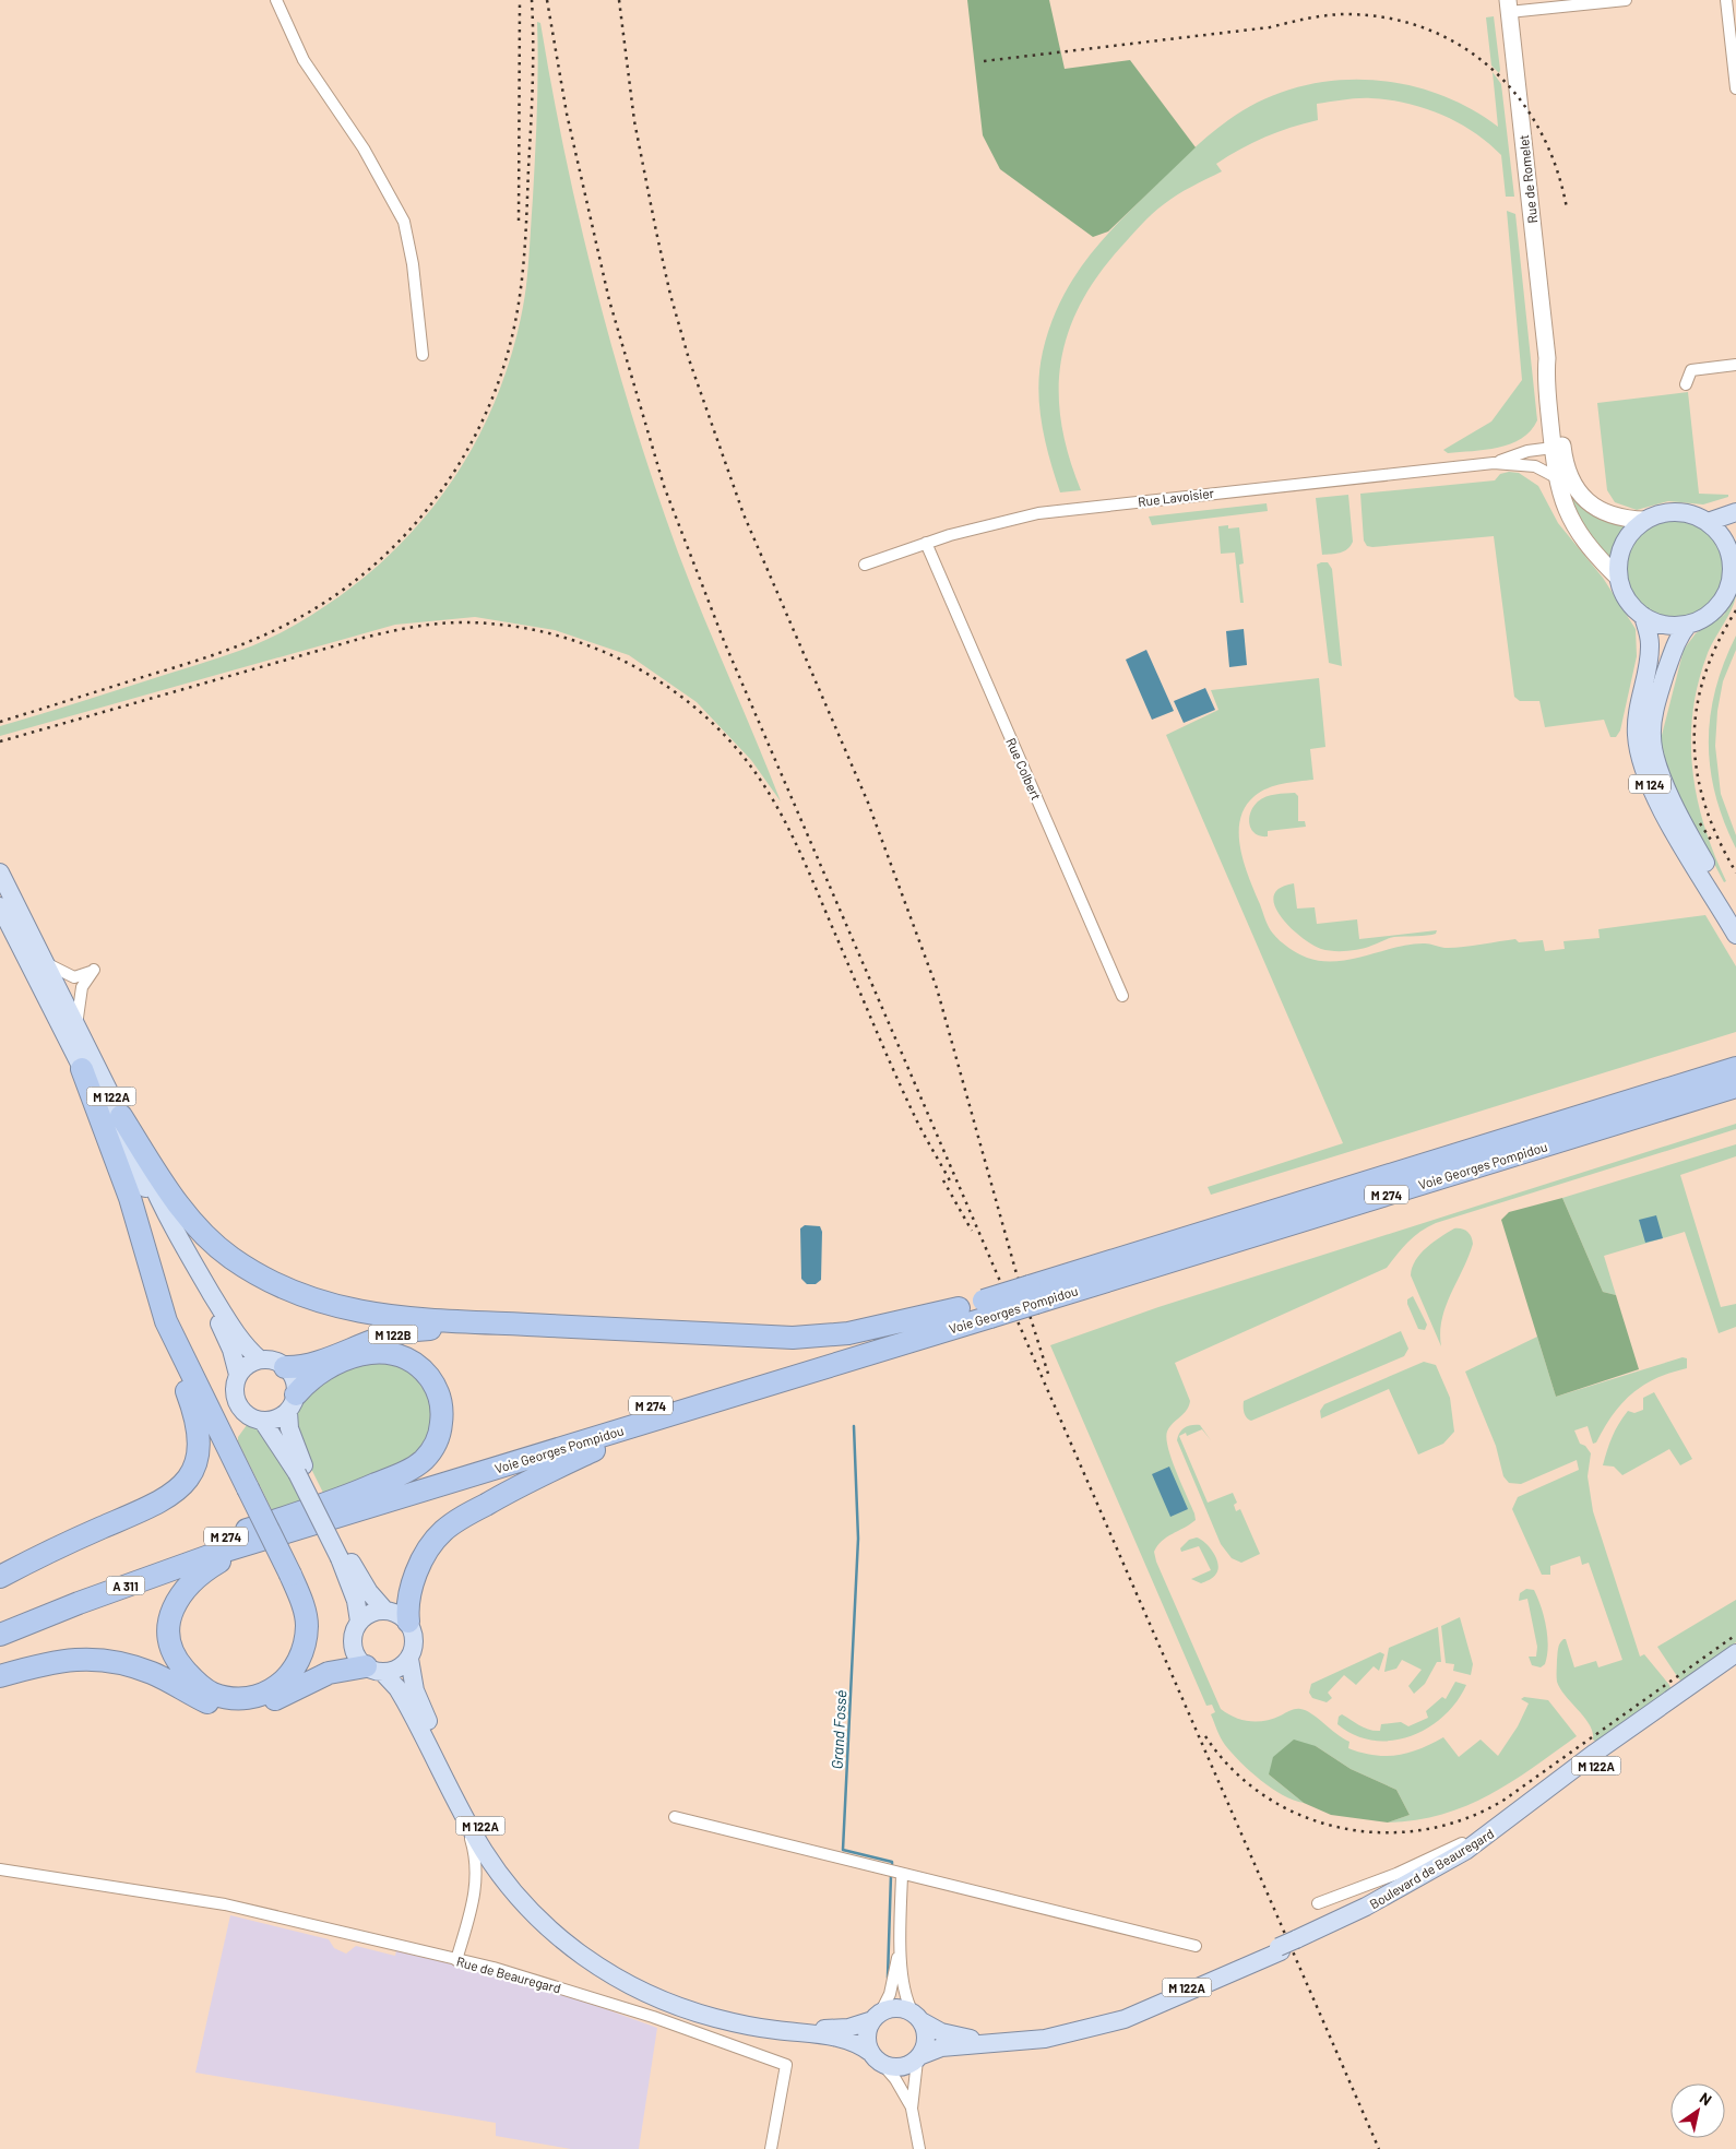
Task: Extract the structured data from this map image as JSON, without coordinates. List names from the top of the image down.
{
  "streets": {
    "highway": [
      "M 122A",
      "Voie Georges Pompidou",
      "M 274",
      "M 122B",
      "A 311"
    ],
    "main road": ["M 124", "Boulevard de Beauregard"],
    "street": [
      "Rue de Romelet",
      "Rue Lavoisier",
      "Rue Colbert",
      "Rue de Beauregard"
    ]
  },
  "crossings": [
    ["Rue de Romelet", "Rue Lavoisier"],
    ["Rue de Romelet", "M 124"],
    ["Rue Lavoisier", "Rue Colbert"],
    ["M 122A", "Voie Georges Pompidou"],
    ["M 122A", "M 274"],
    ["M 122A", "M 122B"],
    ["M 122A", "Boulevard de Beauregard"],
    ["Voie Georges Pompidou", "M 274"],
    ["M 274", "A 311"]
  ],
  "water": ["Grand Fossé"],
  "north": "top right"
}
